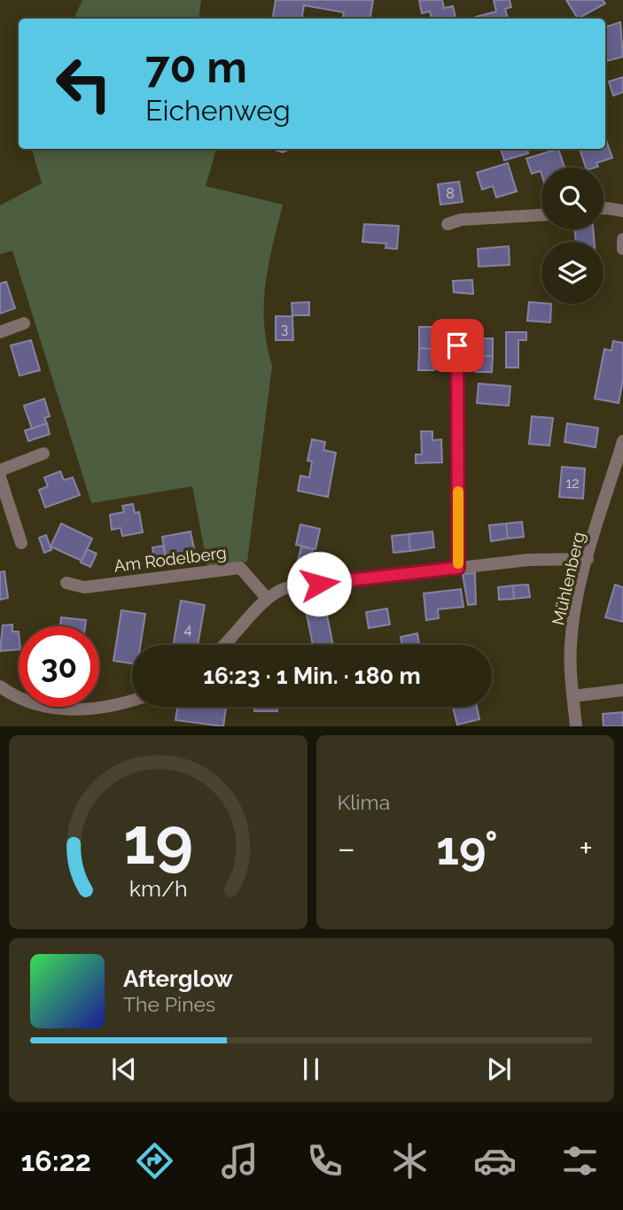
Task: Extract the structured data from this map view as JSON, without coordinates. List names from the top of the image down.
{
  "streets": {
    "street": ["Am Rodelberg", "Mühlenberg"]
  },
  "house_numbers": [
    "8",
    "3",
    "12",
    "4"
  ],
  "page": {
    "turn": ["70 m", "Eichenweg"],
    "limit": "30",
    "trip": "16:23 · 1 Min. · 180 m",
    "tile": "Klima",
    "heat": ["−", "19°", "+"],
    "song": ["Afterglow", "The Pines"],
    "tabs": "16:22",
    "gauge": ["19", "km/h"]
  }
}
